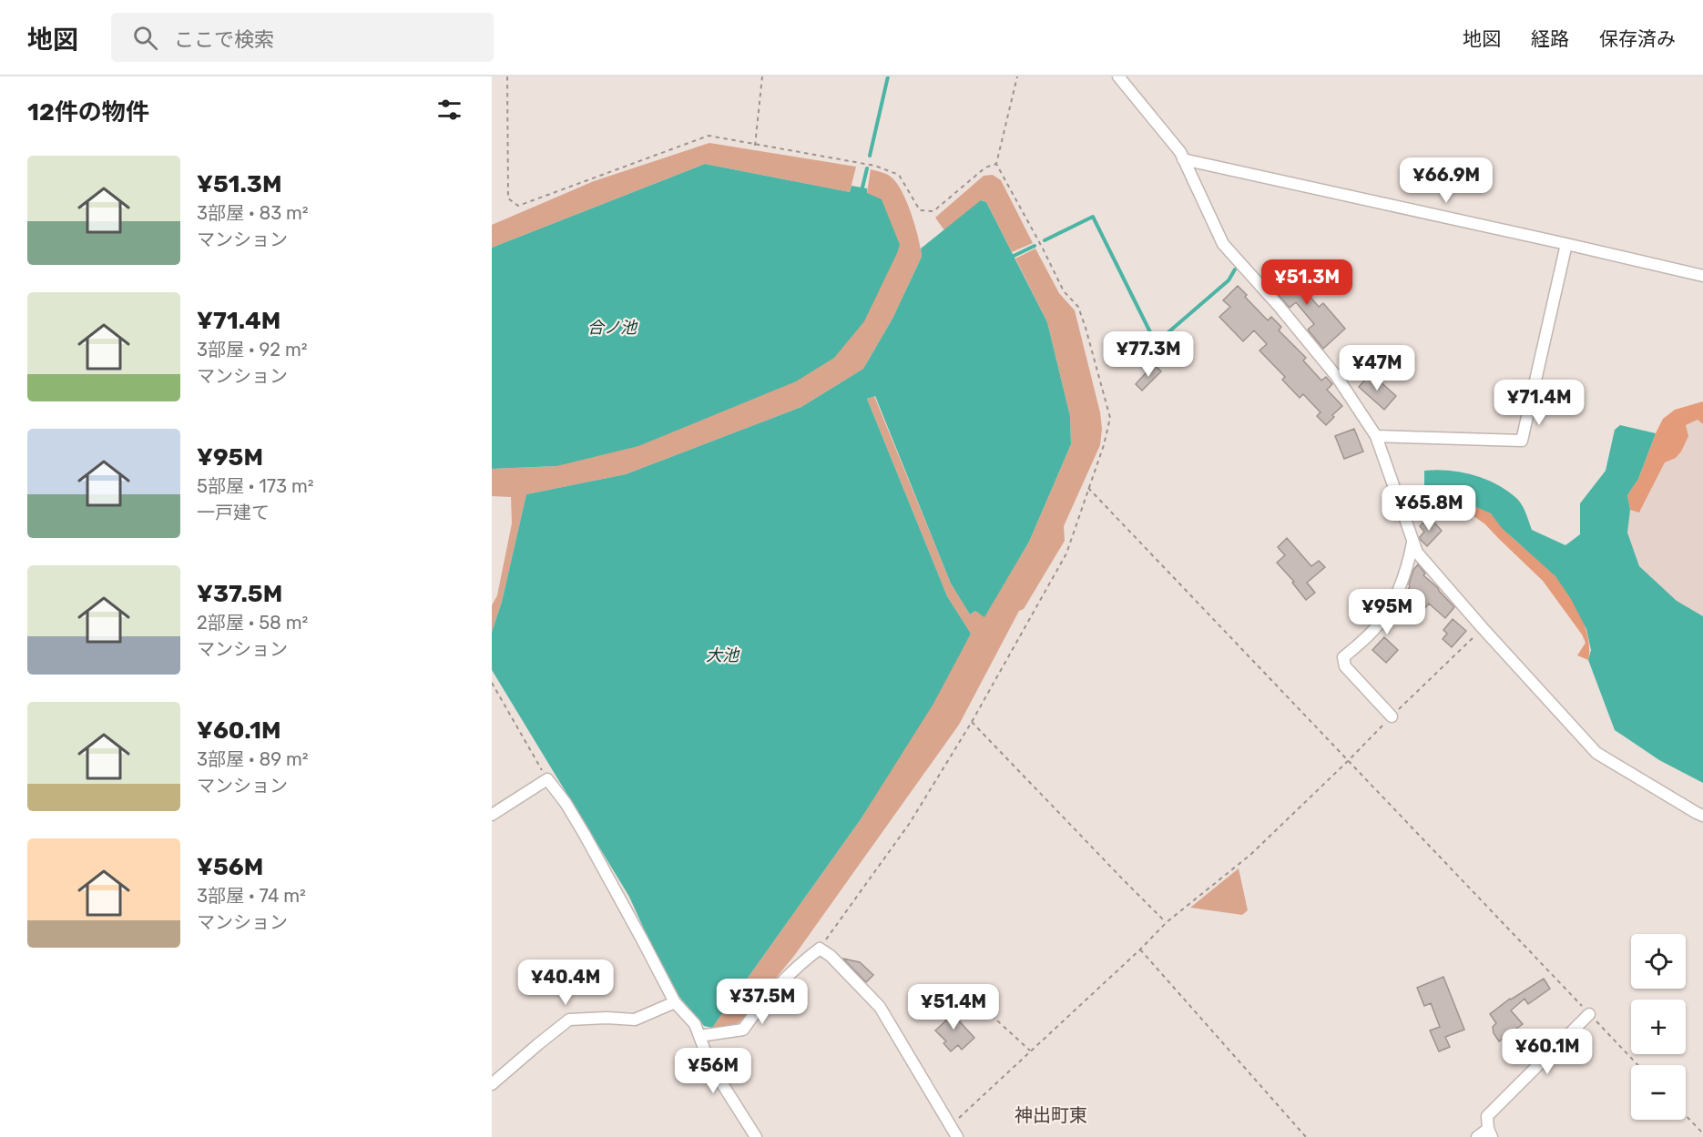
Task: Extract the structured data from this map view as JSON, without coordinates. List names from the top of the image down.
{
  "districts": ["神出町東"],
  "water": ["合ノ池", "大池"],
  "page": {
    "header": "地図",
    "search": "ここで検索",
    "nav": ["地図", "経路", "保存済み"],
    "heading": "12件の物件",
    "list": [
      {
        "name": "¥51.3M",
        "note": "3部屋 · 83 m² · マンション"
      },
      {
        "name": "¥71.4M",
        "note": "3部屋 · 92 m² · マンション"
      },
      {
        "name": "¥95M",
        "note": "5部屋 · 173 m² · 一戸建て"
      },
      {
        "name": "¥37.5M",
        "note": "2部屋 · 58 m² · マンション"
      },
      {
        "name": "¥60.1M",
        "note": "3部屋 · 89 m² · マンション"
      },
      {
        "name": "¥56M",
        "note": "3部屋 · 74 m² · マンション"
      }
    ],
    "price": [
      "¥66.9M",
      "¥51.3M",
      "¥77.3M",
      "¥47M",
      "¥71.4M",
      "¥65.8M",
      "¥95M",
      "¥40.4M",
      "¥37.5M",
      "¥51.4M",
      "¥60.1M",
      "¥56M"
    ],
    "map_buttons": ["+", "−"]
  }
}
